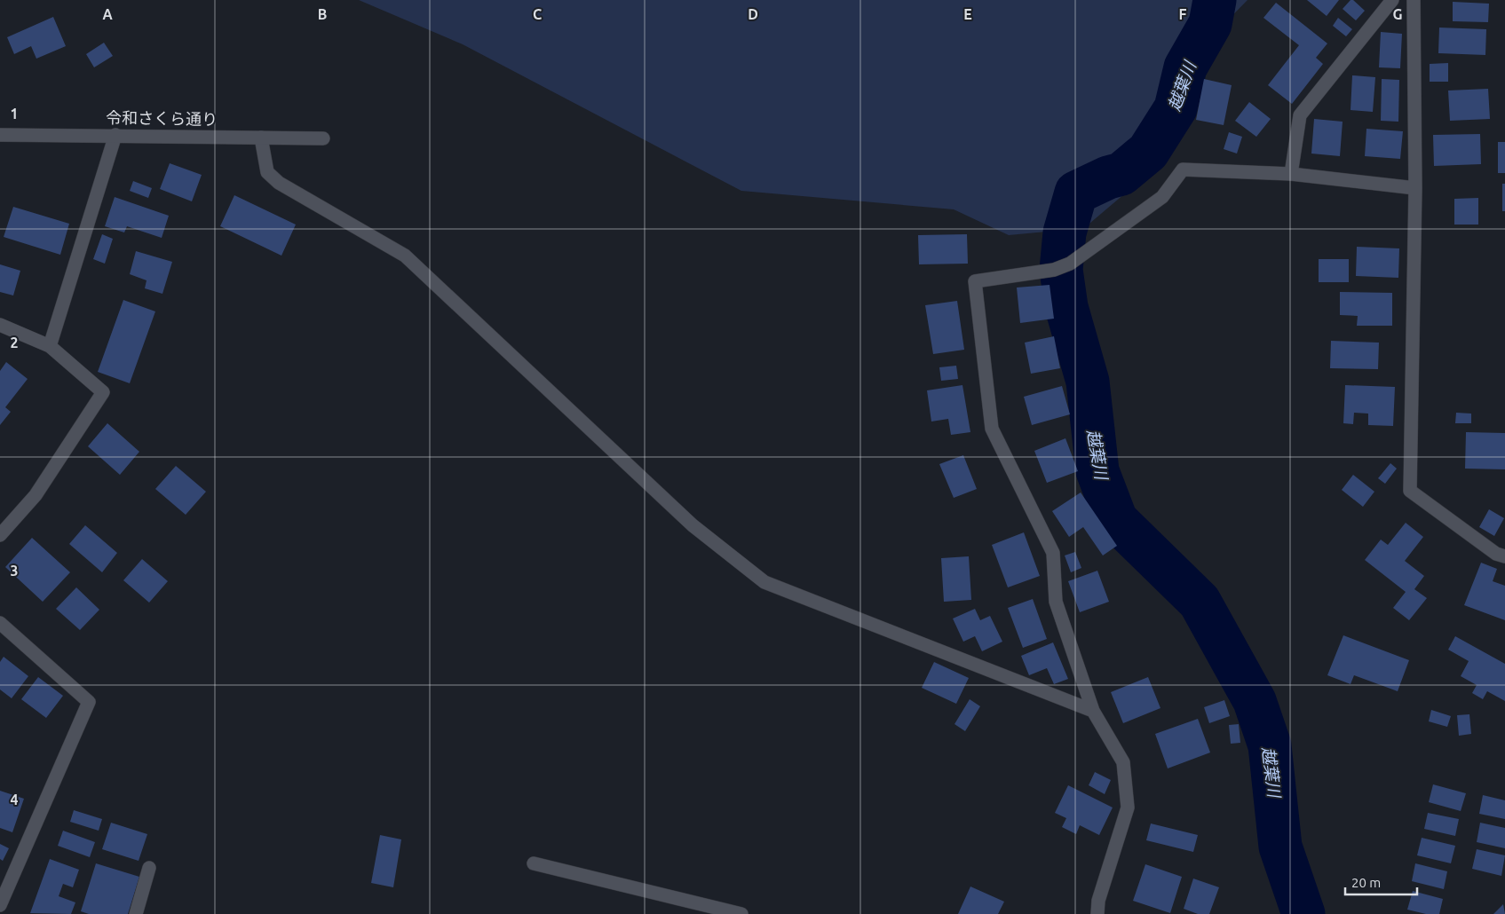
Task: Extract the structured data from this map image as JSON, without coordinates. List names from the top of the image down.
{
  "streets": {
    "street": ["令和さくら通り"]
  },
  "water": ["越葉川"],
  "scale_bar": "20 m",
  "grid": {
    "columns": [
      "A",
      "B",
      "C",
      "D",
      "E",
      "F",
      "G"
    ],
    "rows": [
      "1",
      "2",
      "3",
      "4"
    ]
  }
}
